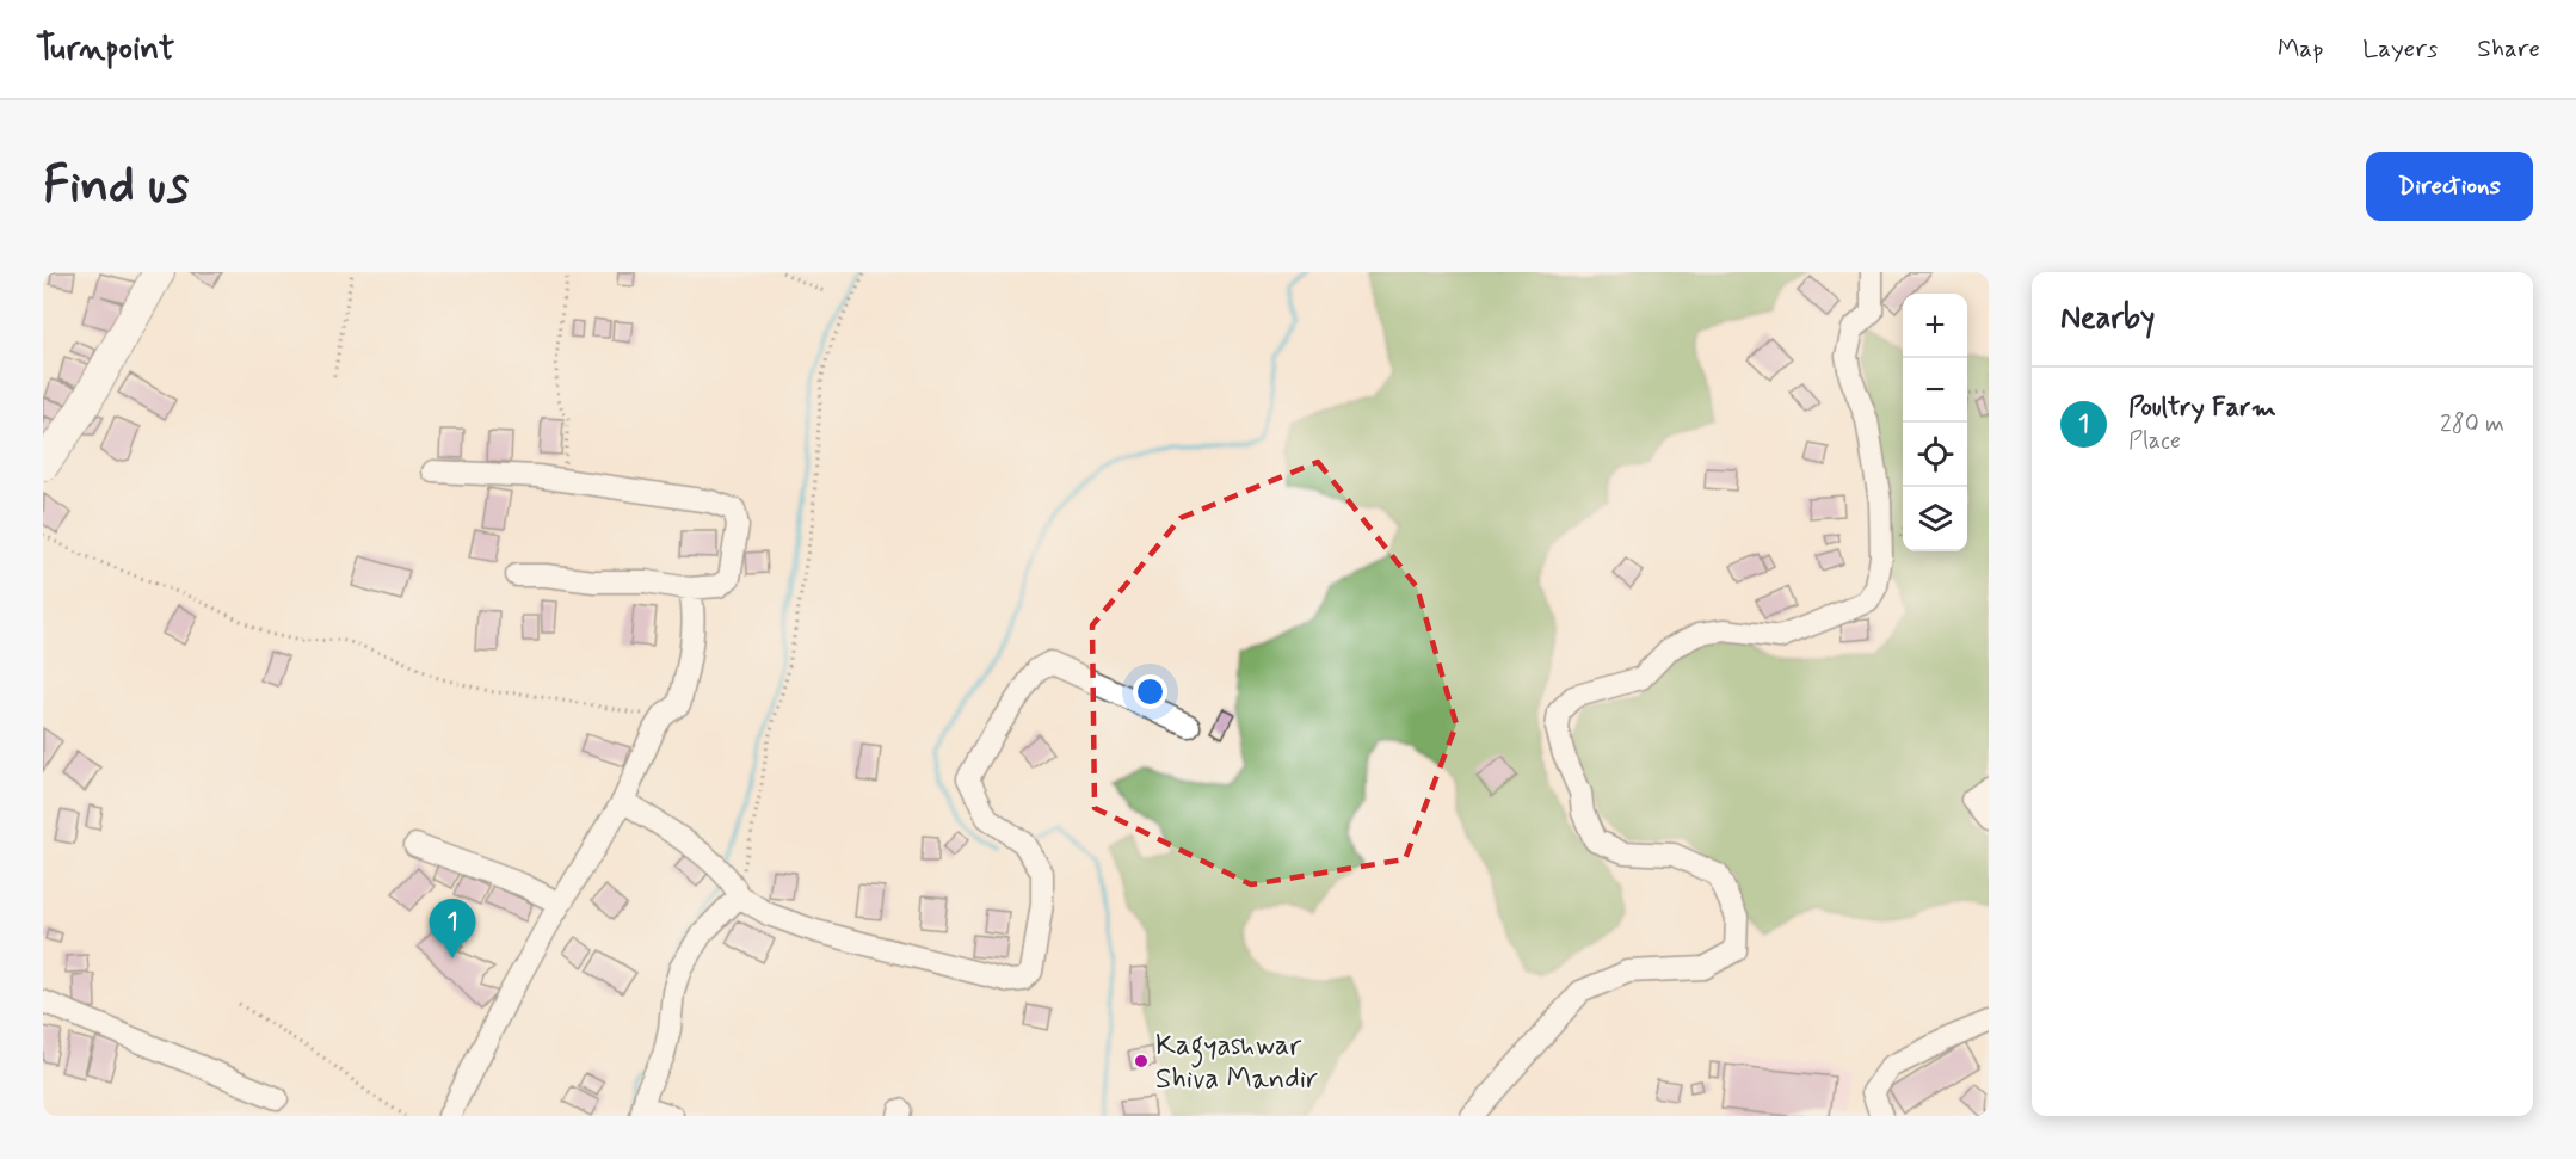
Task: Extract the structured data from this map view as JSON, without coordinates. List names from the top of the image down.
{
  "places": ["Kagyashwar Shiva Mandir"],
  "page": {
    "header": "Turnpoint",
    "nav": ["Map", "Layers", "Share"],
    "buttons": "Directions",
    "title": "Find us",
    "heading": "Nearby",
    "map_buttons": ["+", "−"],
    "list": [
      {
        "mark": "1",
        "name": "Poultry Farm",
        "note": "Place",
        "value": "280 m"
      }
    ],
    "pins": "1"
  }
}
